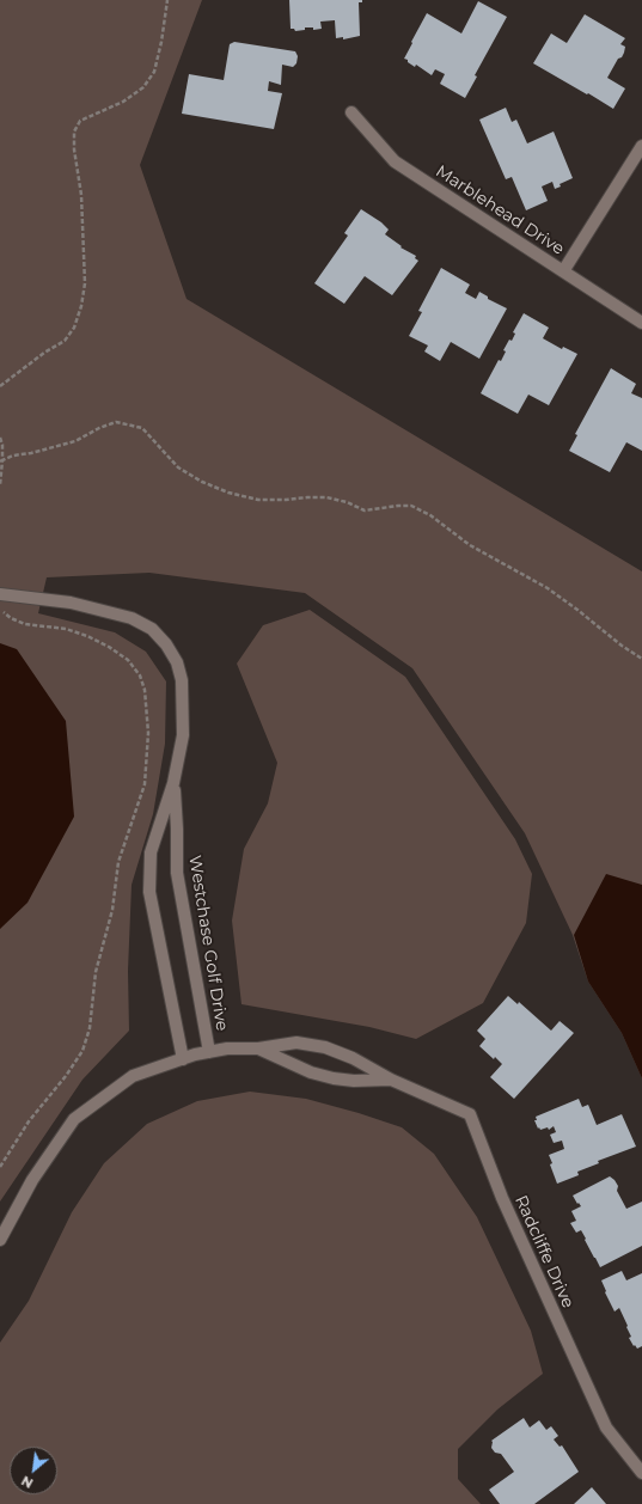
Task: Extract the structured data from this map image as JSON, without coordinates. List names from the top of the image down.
{
  "streets": {
    "street": ["Marblehead Drive", "Westchase Golf Drive", "Radcliffe Drive"]
  },
  "crossings": [
    ["Westchase Golf Drive", "Radcliffe Drive"]
  ],
  "north": "bottom left"
}
